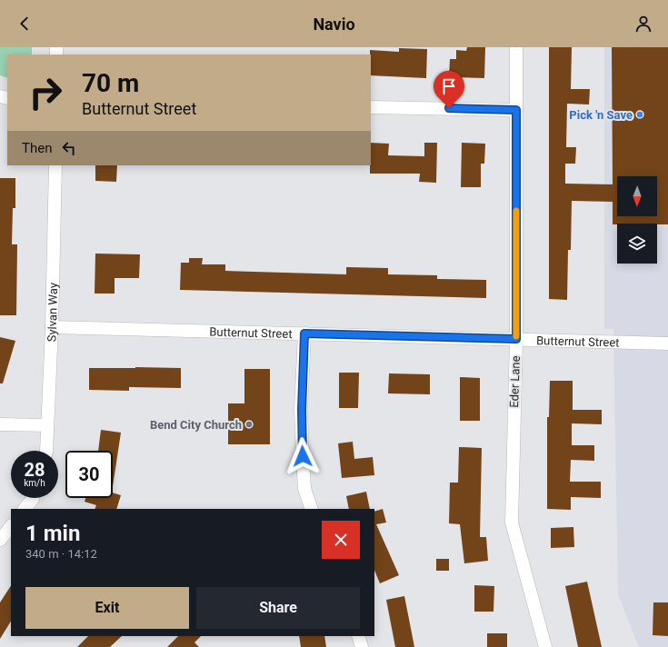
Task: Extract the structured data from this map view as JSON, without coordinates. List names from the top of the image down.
{
  "streets": {
    "street": ["Sylvan Way", "Butternut Street", "Eder Lane"]
  },
  "crossings": [
    ["Sylvan Way", "Butternut Street"],
    ["Butternut Street", "Eder Lane"]
  ],
  "places": ["Pick 'n Save", "Bend City Church"],
  "north": "bottom",
  "page": {
    "header": "Navio",
    "turn": ["70 m", "Butternut Street"],
    "then": "Then",
    "speed": "28 km/h",
    "limit": "30",
    "heading": ["1 min", "340 m · 14:12"],
    "buttons": ["Exit", "Share"]
  }
}
